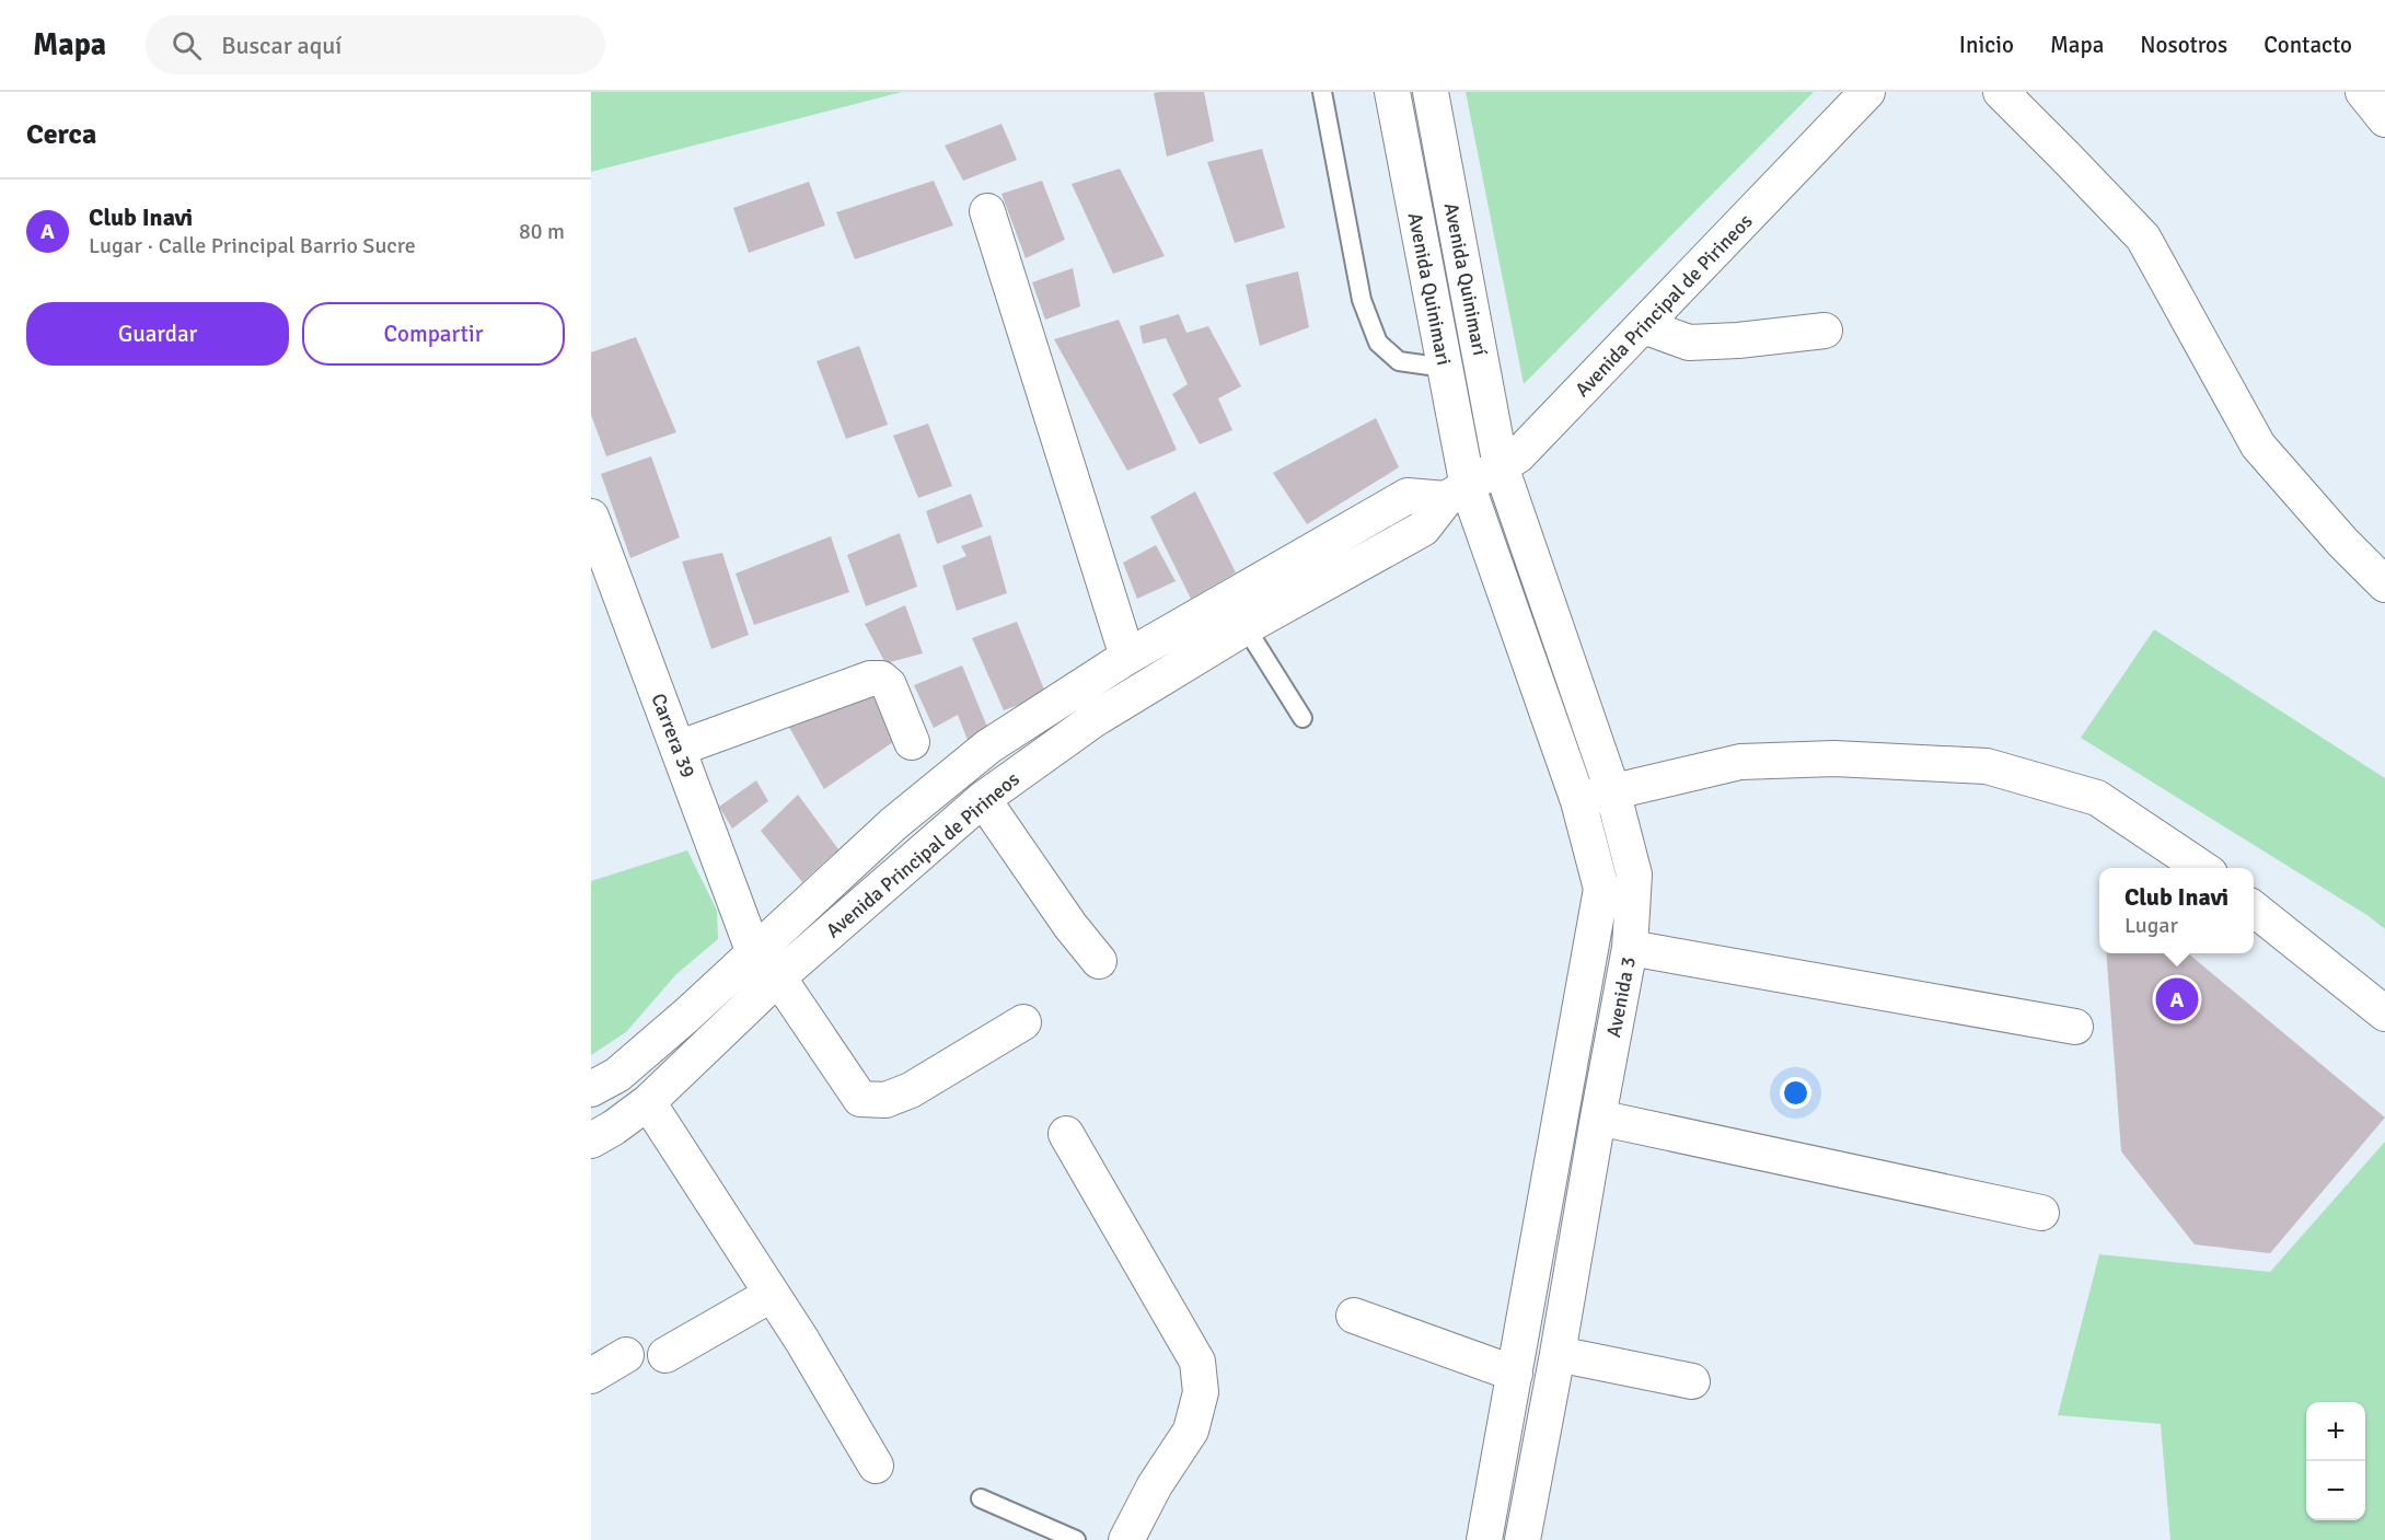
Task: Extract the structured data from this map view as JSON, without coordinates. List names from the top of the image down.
{
  "streets": {
    "street": [
      "Avenida Quinimarí",
      "Avenida Quinimari",
      "Avenida Principal de Pirineos",
      "Carrera 39",
      "Avenida 3"
    ]
  },
  "crossings": [
    ["Avenida Quinimarí", "Avenida Principal de Pirineos"],
    ["Avenida Quinimarí", "Avenida 3"],
    ["Avenida Quinimari", "Avenida Principal de Pirineos"],
    ["Avenida Quinimari", "Avenida 3"],
    ["Avenida Principal de Pirineos", "Carrera 39"],
    ["Avenida Principal de Pirineos", "Avenida 3"]
  ],
  "page": {
    "header": "Mapa",
    "search": "Buscar aquí",
    "nav": [
      "Inicio",
      "Mapa",
      "Nosotros",
      "Contacto"
    ],
    "heading": "Cerca",
    "list": [
      {
        "mark": "A",
        "name": "Club Inavi",
        "note": "Lugar · Calle Principal Barrio Sucre",
        "value": "80 m"
      }
    ],
    "buttons": ["Guardar", "Compartir"],
    "popup": ["Club Inavi", "Lugar"],
    "pins": "A",
    "map_buttons": ["+", "−"]
  }
}
